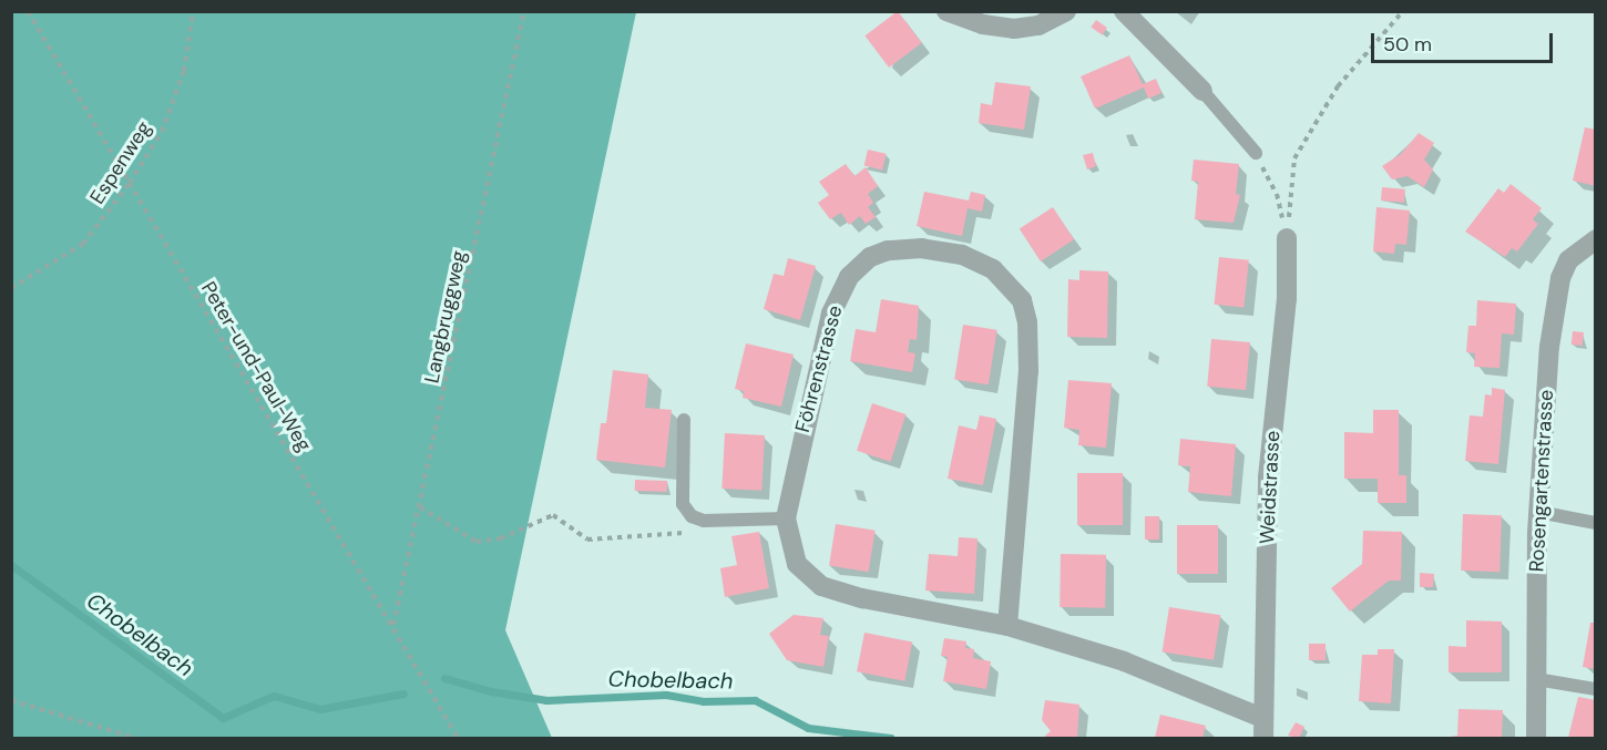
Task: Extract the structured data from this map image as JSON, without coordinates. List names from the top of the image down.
{
  "streets": {
    "street": ["Föhrenstrasse", "Rosengartenstrasse", "Weidstrasse"],
    "path": ["Espenweg", "Langbruggweg", "Peter-und-Paul-Weg"]
  },
  "crossings": [
    ["Espenweg", "Peter-und-Paul-Weg"],
    ["Langbruggweg", "Peter-und-Paul-Weg"],
    ["Föhrenstrasse", "Weidstrasse"]
  ],
  "water": ["Chobelbach"],
  "scale_bar": "50 m"
}
